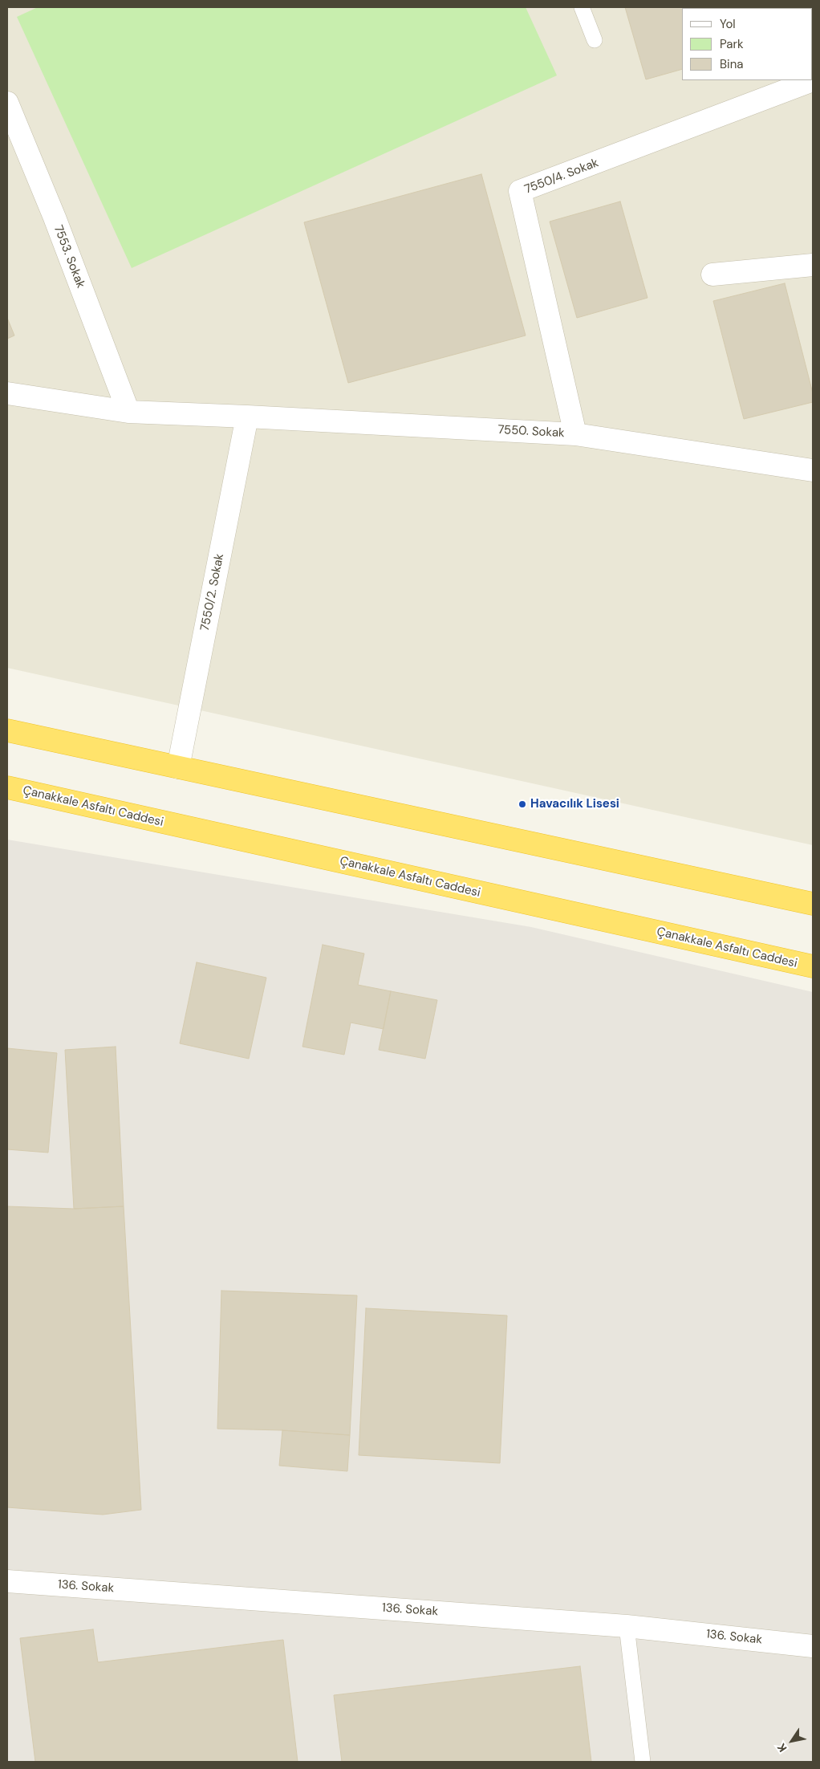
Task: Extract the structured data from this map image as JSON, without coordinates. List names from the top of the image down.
{
  "streets": {
    "highway": ["Çanakkale Asfaltı Caddesi"],
    "street": [
      "7550/4. Sokak",
      "7553. Sokak",
      "7550. Sokak",
      "7550/2. Sokak",
      "136. Sokak"
    ]
  },
  "crossings": [
    ["7550/4. Sokak", "7550. Sokak"],
    ["7553. Sokak", "7550. Sokak"],
    ["7550. Sokak", "7550/2. Sokak"]
  ],
  "places": ["Havacılık Lisesi"],
  "legend": ["Yol", "Park", "Bina"],
  "north": "bottom left"
}
